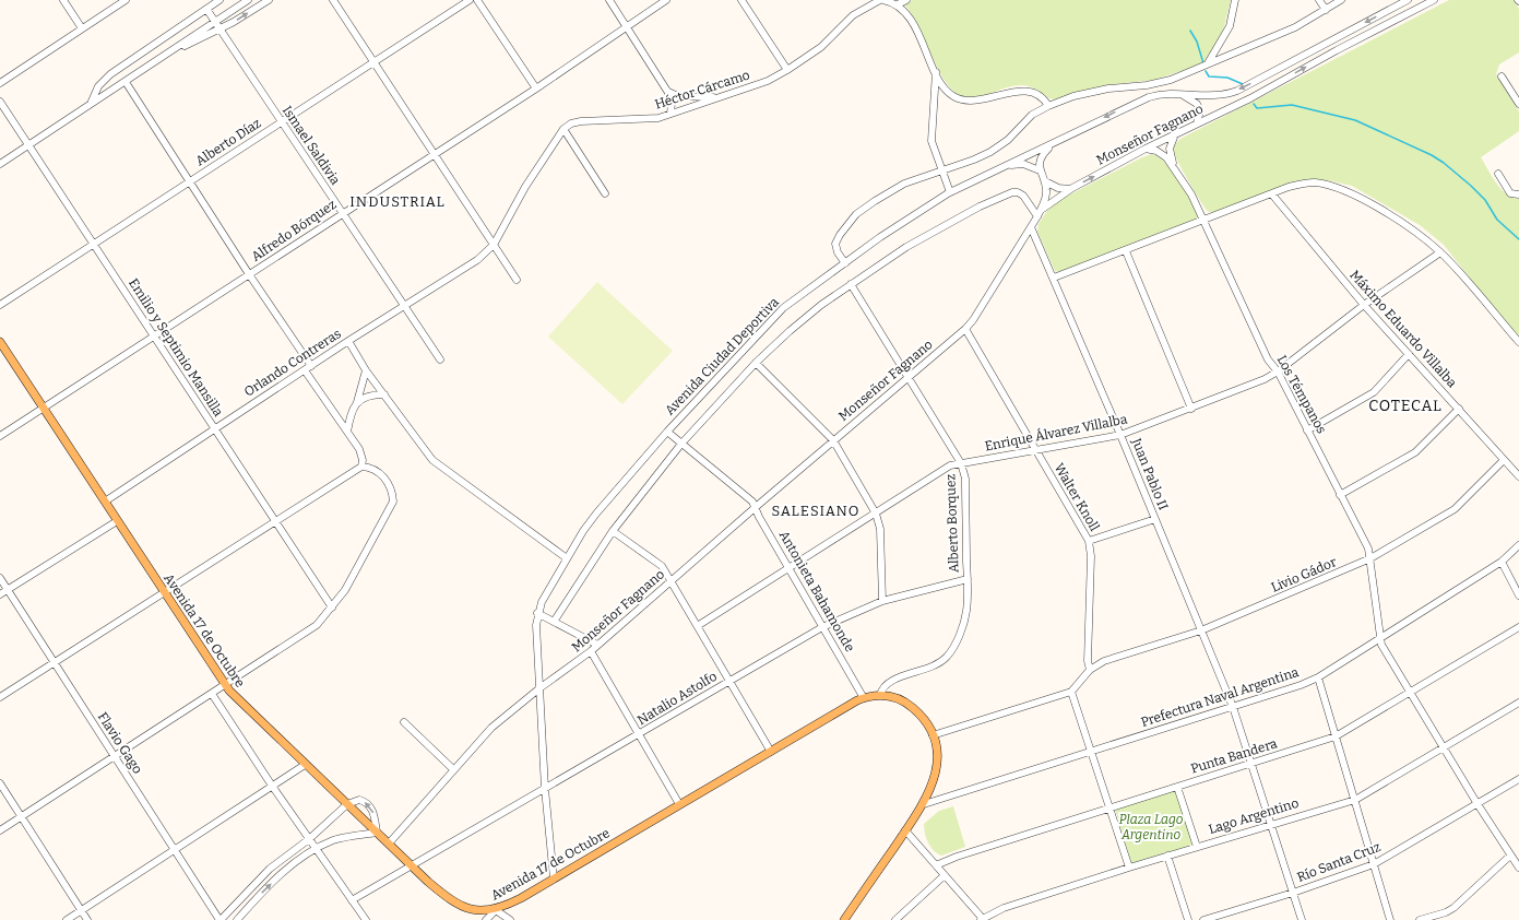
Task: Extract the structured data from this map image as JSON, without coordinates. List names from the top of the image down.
{
  "streets": {
    "main road": ["Avenida 17 de Octubre"],
    "street": [
      "Héctor Cárcamo",
      "Monseñor Fagnano",
      "Alberto Díaz",
      "Ismael Saldivia",
      "Alfredo Bórquez",
      "Máximo Eduardo Villalba",
      "Emilio y Septimio Mansilla",
      "Avenida Ciudad Deportiva",
      "Orlando Contreras",
      "Los Témpanos",
      "Enrique Álvarez Villalba",
      "Juan Pablo II",
      "Walter Knoll",
      "Alberto Borquez",
      "Livio Gádor",
      "Antonieta Bahamonde",
      "Prefectura Naval Argentina",
      "Natalio Astolfo",
      "Flavio Gago",
      "Punta Bandera",
      "Lago Argentino",
      "Río Santa Cruz"
    ]
  },
  "crossings": [
    ["Monseñor Fagnano", "Avenida Ciudad Deportiva"],
    ["Monseñor Fagnano", "Los Témpanos"],
    ["Monseñor Fagnano", "Juan Pablo II"],
    ["Monseñor Fagnano", "Walter Knoll"],
    ["Monseñor Fagnano", "Alberto Borquez"],
    ["Monseñor Fagnano", "Antonieta Bahamonde"],
    ["Monseñor Fagnano", "Avenida 17 de Octubre"],
    ["Alberto Díaz", "Ismael Saldivia"],
    ["Alberto Díaz", "Emilio y Septimio Mansilla"],
    ["Ismael Saldivia", "Alfredo Bórquez"],
    ["Ismael Saldivia", "Orlando Contreras"],
    ["Alfredo Bórquez", "Emilio y Septimio Mansilla"],
    ["Alfredo Bórquez", "Avenida 17 de Octubre"],
    ["Máximo Eduardo Villalba", "Enrique Álvarez Villalba"],
    ["Máximo Eduardo Villalba", "Livio Gádor"],
    ["Emilio y Septimio Mansilla", "Orlando Contreras"],
    ["Avenida Ciudad Deportiva", "Antonieta Bahamonde"],
    ["Avenida Ciudad Deportiva", "Avenida 17 de Octubre"],
    ["Avenida Ciudad Deportiva", "Natalio Astolfo"],
    ["Orlando Contreras", "Avenida 17 de Octubre"],
    ["Los Témpanos", "Enrique Álvarez Villalba"],
    ["Los Témpanos", "Livio Gádor"],
    ["Los Témpanos", "Prefectura Naval Argentina"],
    ["Enrique Álvarez Villalba", "Juan Pablo II"],
    ["Enrique Álvarez Villalba", "Walter Knoll"],
    ["Enrique Álvarez Villalba", "Alberto Borquez"],
    ["Enrique Álvarez Villalba", "Antonieta Bahamonde"],
    ["Juan Pablo II", "Livio Gádor"],
    ["Juan Pablo II", "Prefectura Naval Argentina"],
    ["Juan Pablo II", "Punta Bandera"],
    ["Juan Pablo II", "Lago Argentino"],
    ["Juan Pablo II", "Río Santa Cruz"],
    ["Walter Knoll", "Livio Gádor"],
    ["Alberto Borquez", "Avenida 17 de Octubre"],
    ["Alberto Borquez", "Natalio Astolfo"],
    ["Antonieta Bahamonde", "Avenida 17 de Octubre"],
    ["Antonieta Bahamonde", "Natalio Astolfo"],
    ["Avenida 17 de Octubre", "Prefectura Naval Argentina"],
    ["Avenida 17 de Octubre", "Natalio Astolfo"]
  ],
  "districts": ["INDUSTRIAL", "COTECAL", "SALESIANO"],
  "parks": ["Plaza Lago Argentino"]
}
